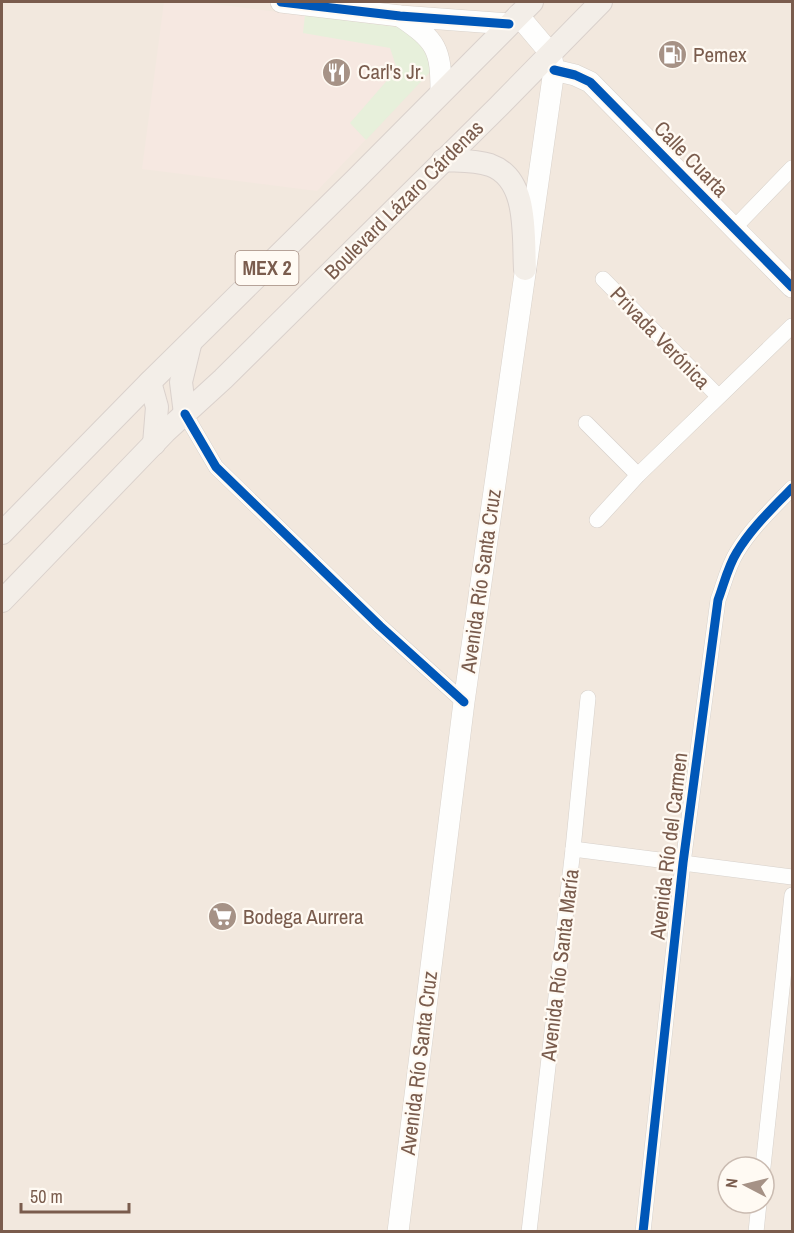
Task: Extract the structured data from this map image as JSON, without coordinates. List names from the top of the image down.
{
  "streets": {
    "main road": [
      "Calle Cuarta",
      "Boulevard Lázaro Cárdenas",
      "MEX 2",
      "Avenida Río Santa Cruz"
    ],
    "street": ["Privada Verónica", "Avenida Río del Carmen", "Avenida Río Santa María"]
  },
  "crossings": [
    ["Calle Cuarta", "Boulevard Lázaro Cárdenas"],
    ["Calle Cuarta", "Avenida Río Santa Cruz"],
    ["Boulevard Lázaro Cárdenas", "Avenida Río Santa Cruz"]
  ],
  "places": {
    "fuel station": ["Pemex"],
    "restaurant": ["Carl's Jr."],
    "supermarket": ["Bodega Aurrera"]
  },
  "scale_bar": "50 m",
  "north": "left"
}
